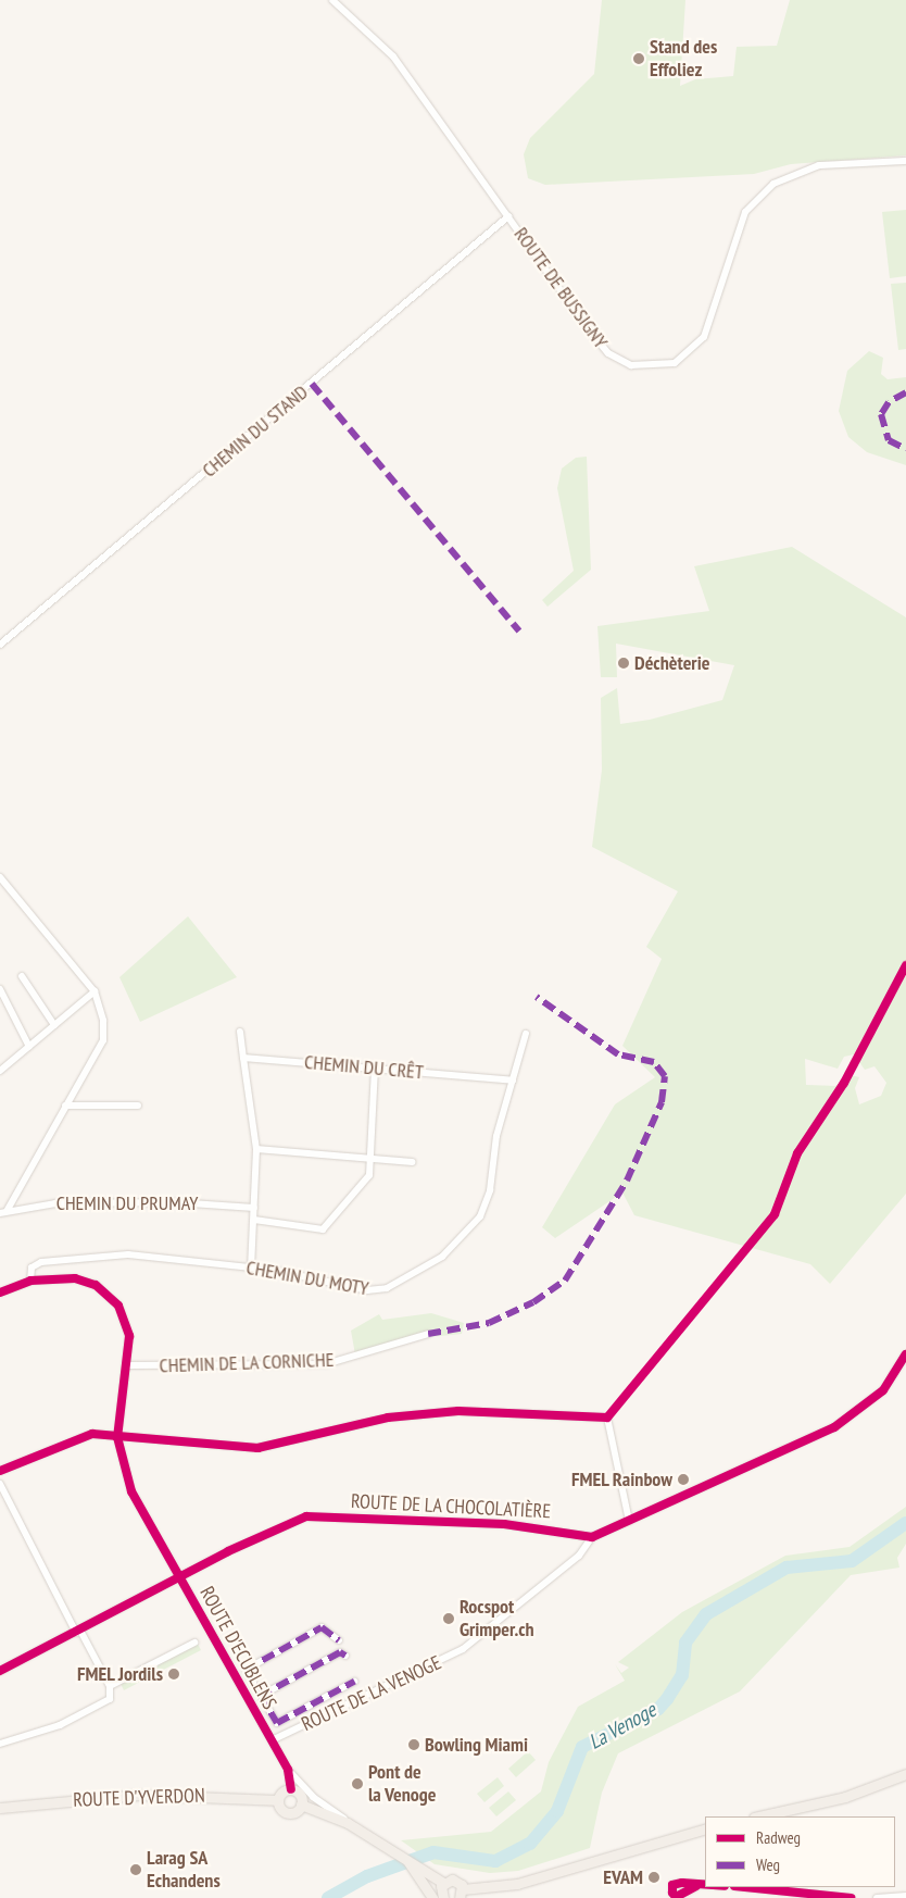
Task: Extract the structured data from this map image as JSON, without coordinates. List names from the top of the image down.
{
  "streets": {
    "main road": ["ROUTE D'YVERDON"],
    "street": [
      "ROUTE DE BUSSIGNY",
      "CHEMIN DU STAND",
      "CHEMIN DU CRÊT",
      "CHEMIN DU PRUMAY",
      "CHEMIN DU MOTY",
      "CHEMIN DE LA CORNICHE",
      "ROUTE DE LA CHOCOLATIÈRE",
      "ROUTE D'ECUBLENS",
      "ROUTE DE LA VENOGE"
    ]
  },
  "crossings": [
    ["ROUTE DE BUSSIGNY", "CHEMIN DU STAND"],
    ["CHEMIN DU CRÊT", "CHEMIN DU MOTY"],
    ["CHEMIN DU MOTY", "ROUTE D'ECUBLENS"],
    ["CHEMIN DE LA CORNICHE", "ROUTE D'ECUBLENS"],
    ["ROUTE DE LA CHOCOLATIÈRE", "ROUTE D'ECUBLENS"],
    ["ROUTE DE LA CHOCOLATIÈRE", "ROUTE DE LA VENOGE"],
    ["ROUTE D'ECUBLENS", "ROUTE DE LA VENOGE"]
  ],
  "water": ["La Venoge"],
  "places": [
    "Stand des Effoliez",
    "Déchèterie",
    "FMEL Rainbow",
    "Rocspot Grimper.ch",
    "FMEL Jordils",
    "Bowling Miami",
    "Pont de la Venoge",
    "Larag SA Echandens",
    "EVAM"
  ],
  "legend": ["Radweg", "Weg"]
}
